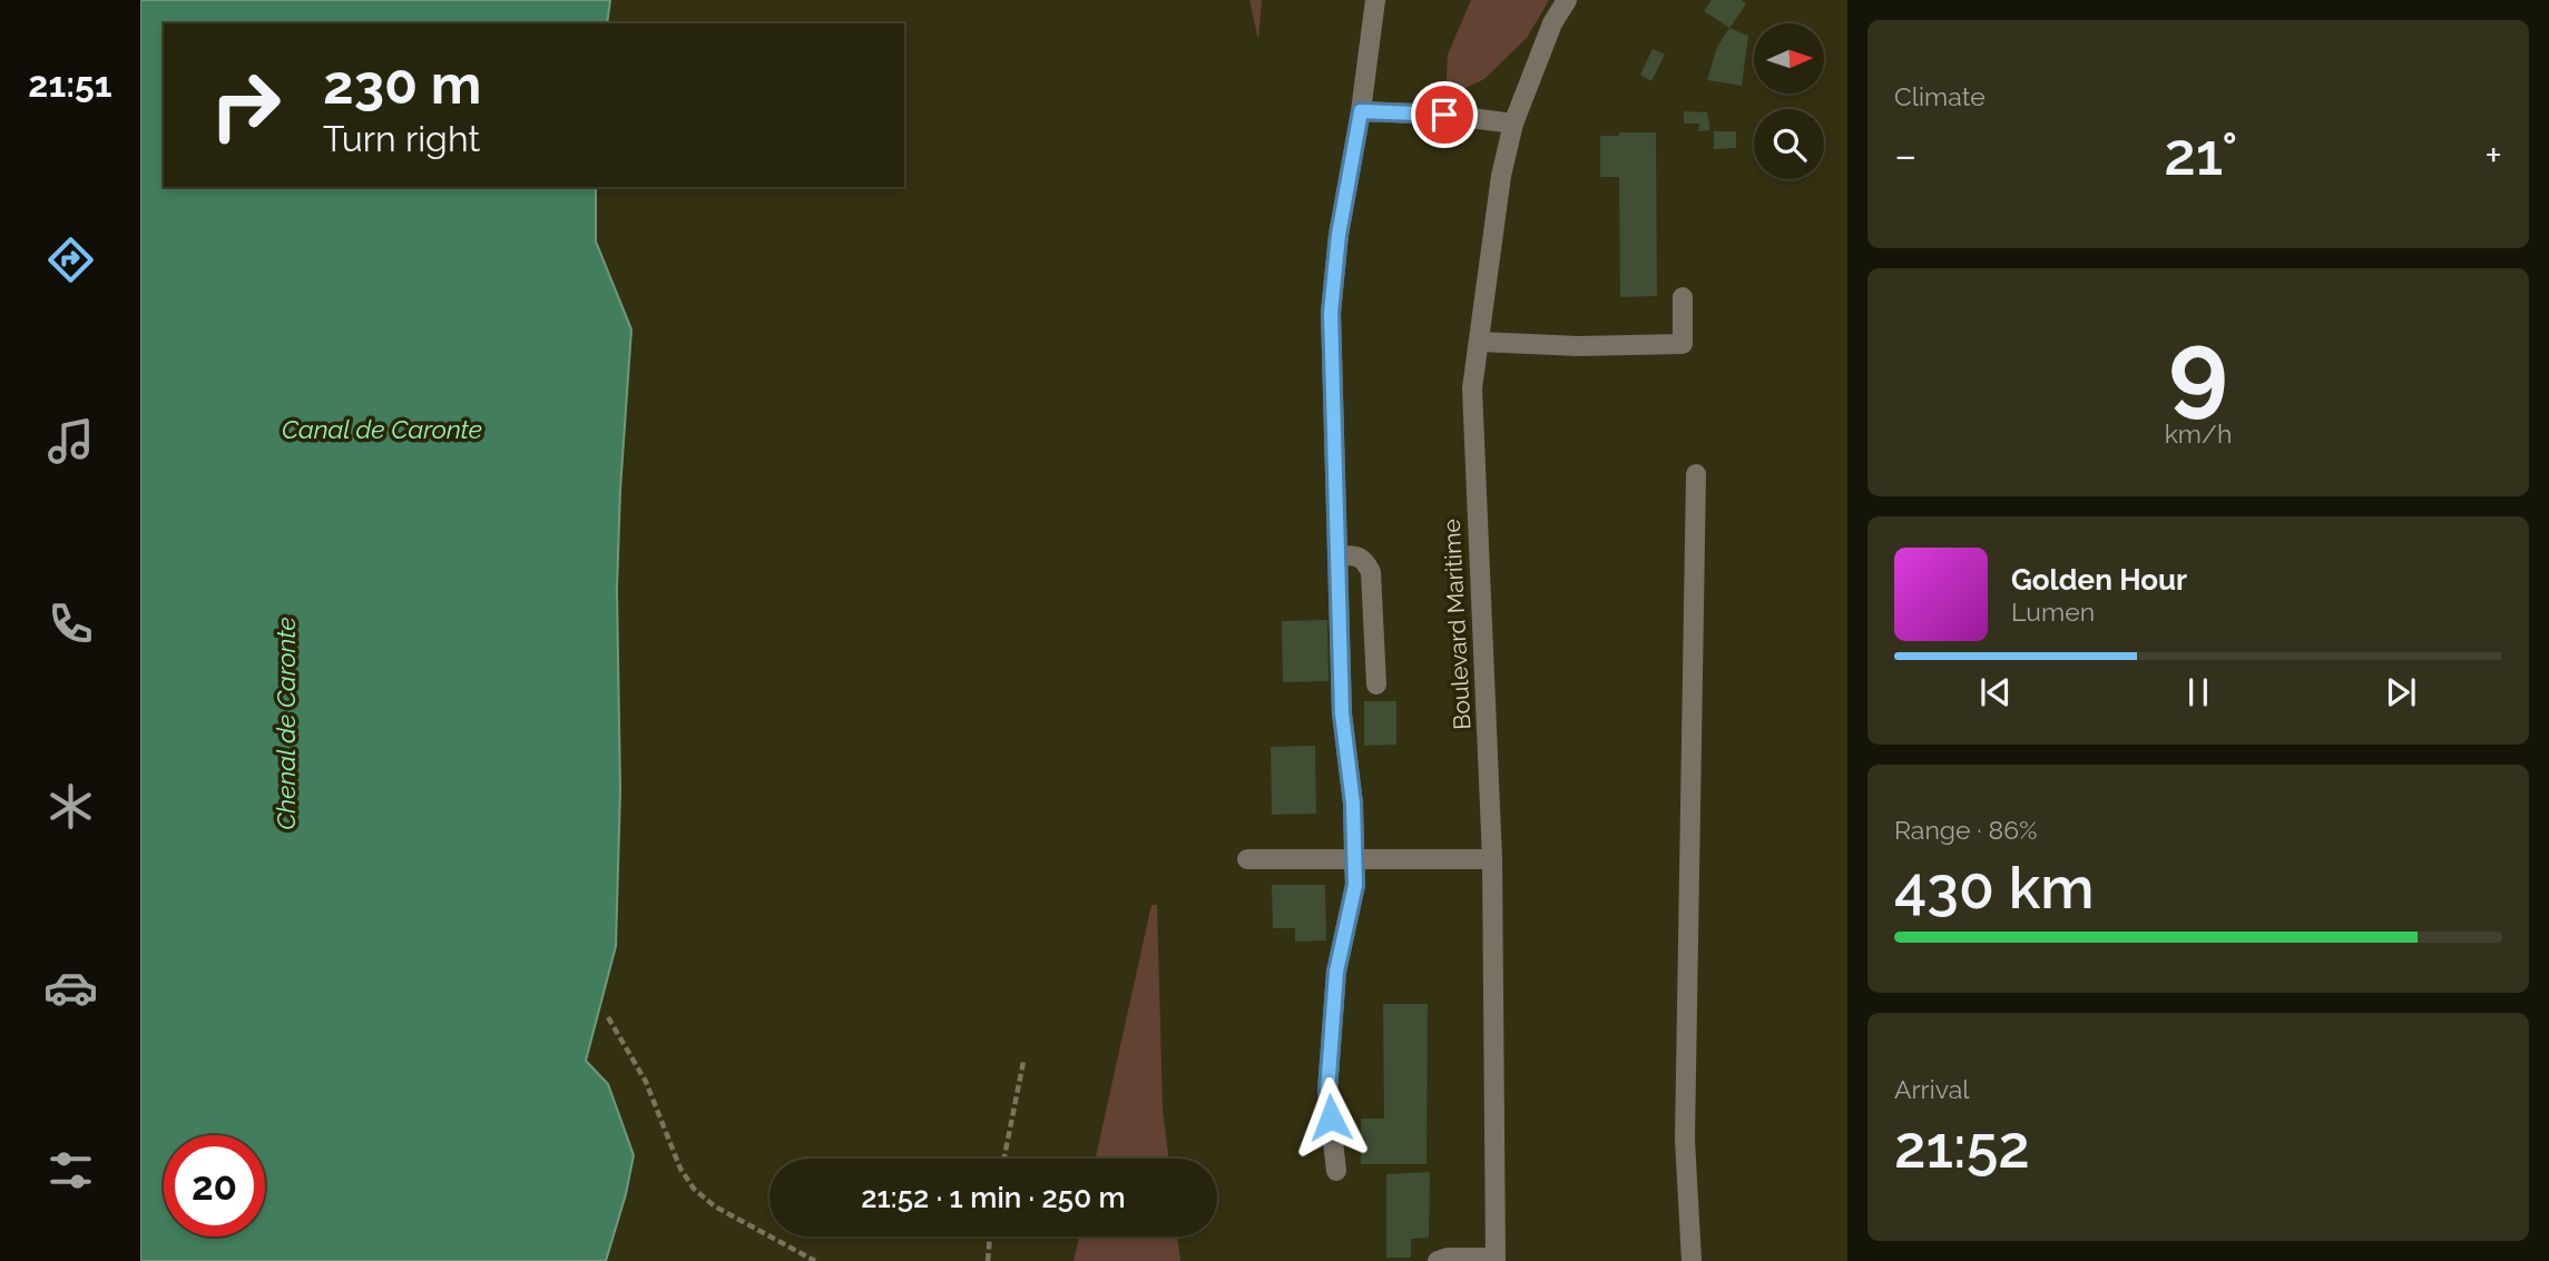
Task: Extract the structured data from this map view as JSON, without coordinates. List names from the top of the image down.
{
  "streets": {
    "street": ["Boulevard Maritime"]
  },
  "water": ["Canal de Caronte", "Chenal de Caronte"],
  "north": "right",
  "page": {
    "tabs": "21:51",
    "tile": [
      "Climate",
      ["9", "km/h"],
      ["Range · 86%", "430 km"],
      ["Arrival", "21:52"]
    ],
    "turn": ["230 m", "Turn right"],
    "heat": ["−", "21°", "+"],
    "song": ["Golden Hour", "Lumen"],
    "limit": "20",
    "trip": "21:52 · 1 min · 250 m"
  }
}
